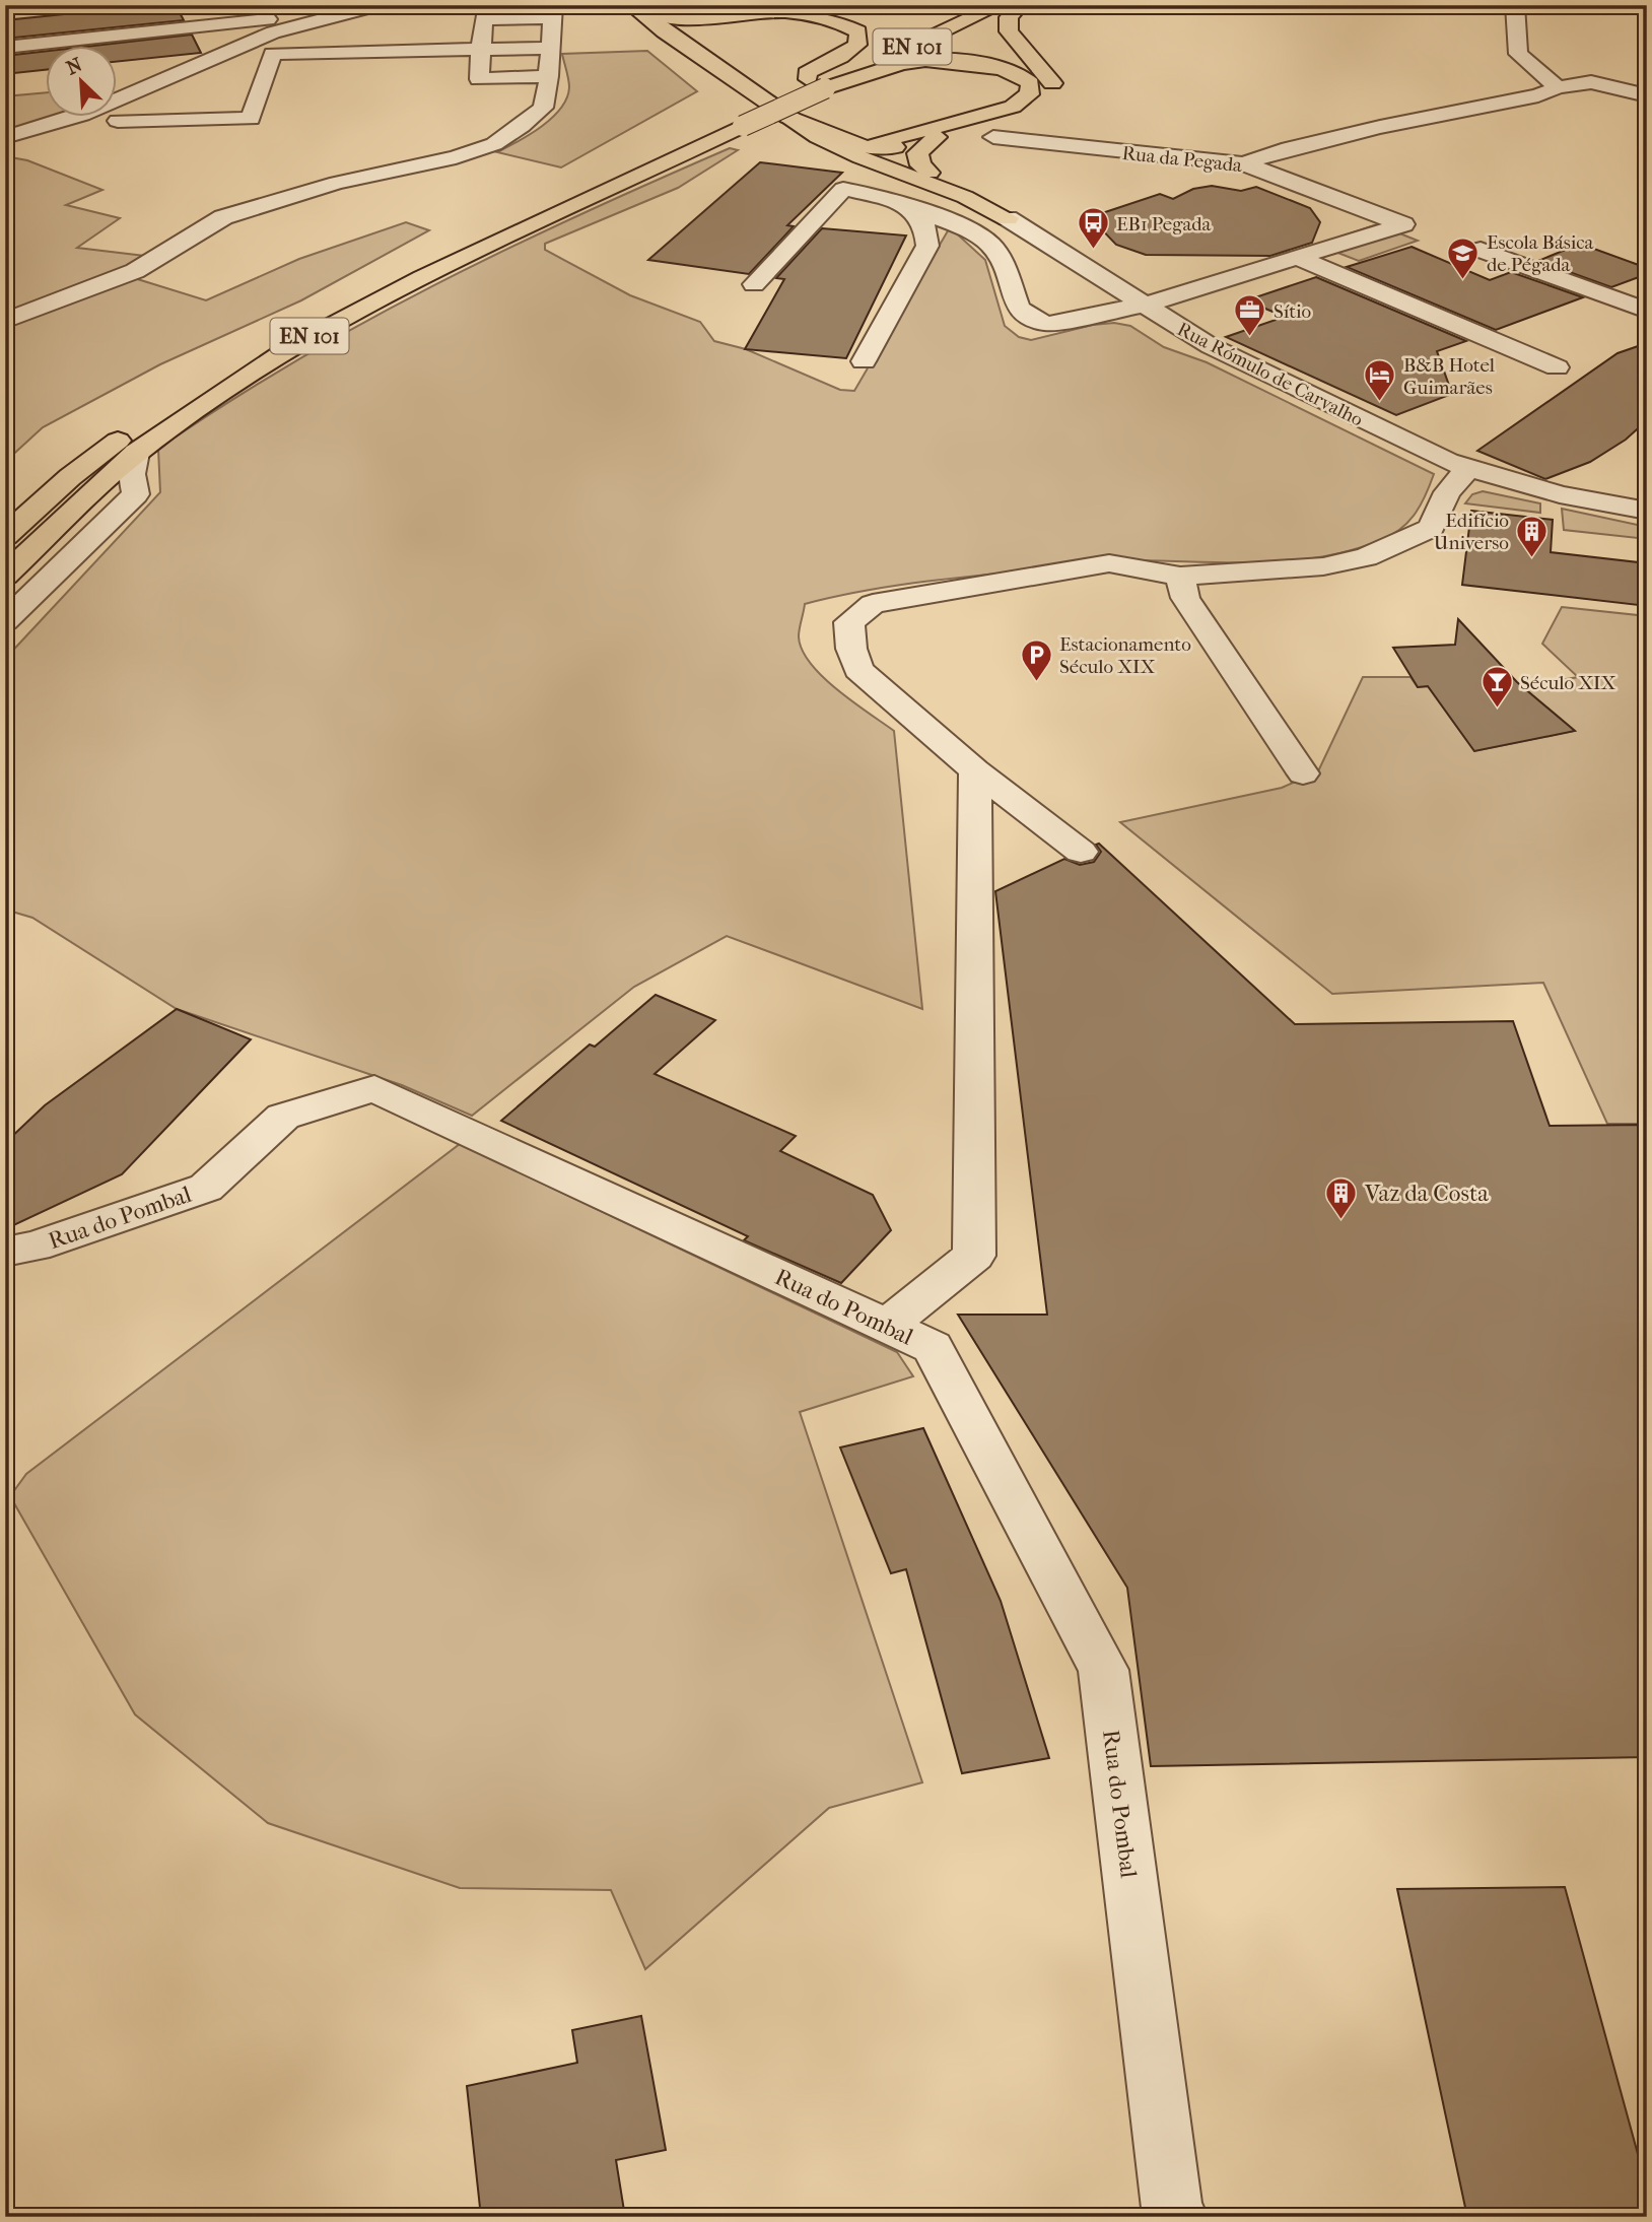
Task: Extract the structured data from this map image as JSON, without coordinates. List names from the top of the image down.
{
  "streets": {
    "main road": ["EN 101", "Rua Rómulo de Carvalho"],
    "street": ["Rua da Pegada", "Rua do Pombal"]
  },
  "places": {
    "bus stop": ["EB1 Pegada"],
    "school or university": ["Escola Básica de Pégada"],
    "office": ["Sítio"],
    "hotel": ["B&B Hotel Guimarães"],
    "building": ["Edifício Universo", "Vaz da Costa"],
    "parking": ["Estacionamento Século XIX"],
    "bar": ["Século XIX"]
  },
  "north": "top left"
}
